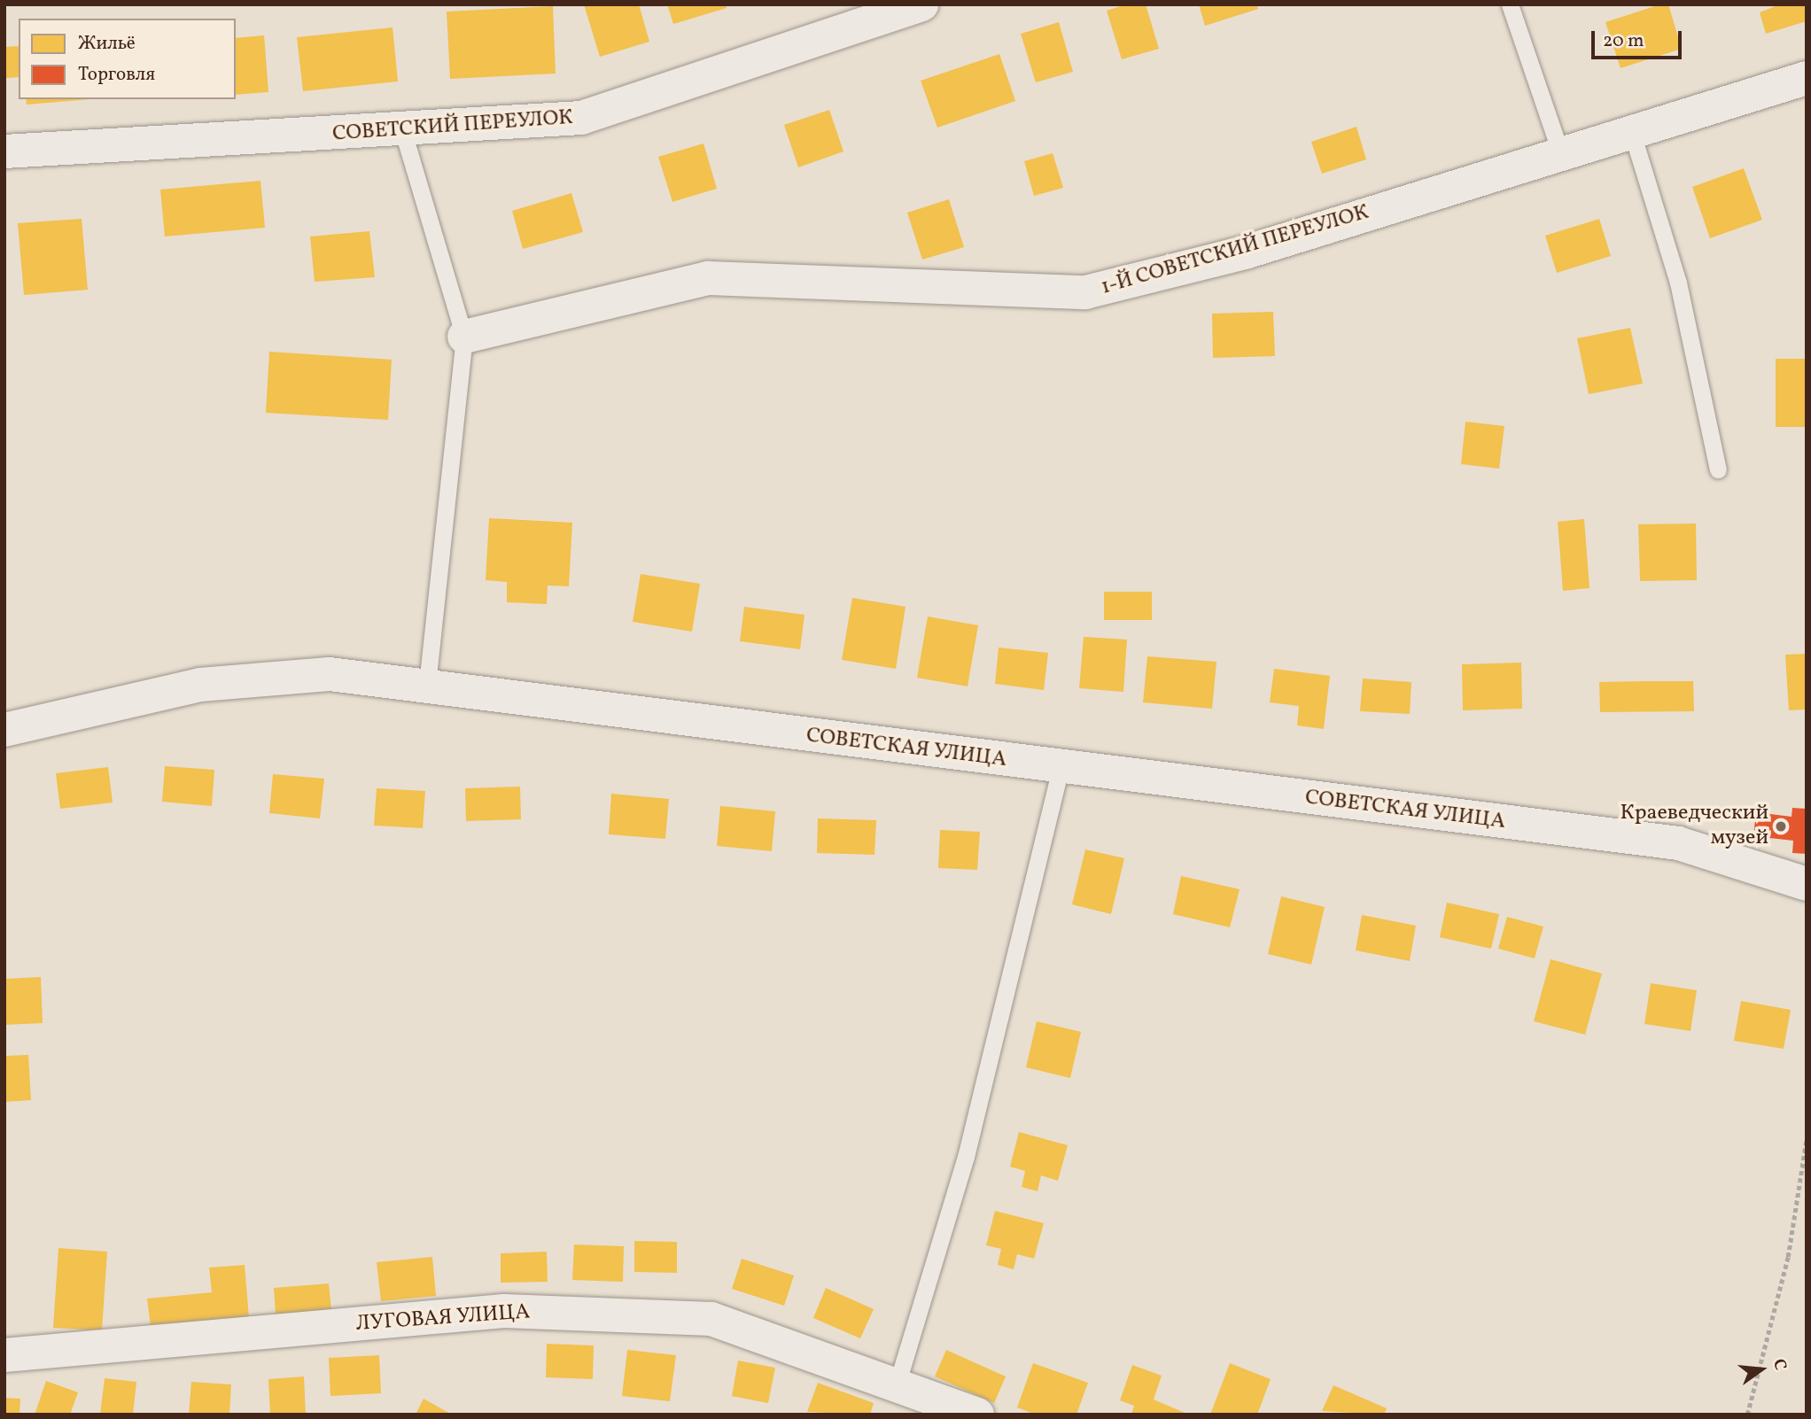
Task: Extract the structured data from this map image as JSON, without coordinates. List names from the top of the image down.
{
  "streets": {
    "street": [
      "СОВЕТСКИЙ ПЕРЕУЛОК",
      "1-Й СОВЕТСКИЙ ПЕРЕУЛОК",
      "СОВЕТСКАЯ УЛИЦА",
      "ЛУГОВАЯ УЛИЦА"
    ]
  },
  "places": ["Краеведческий музей"],
  "legend": ["Жильё", "Торговля"],
  "scale_bar": "20 m",
  "north": "right"
}
